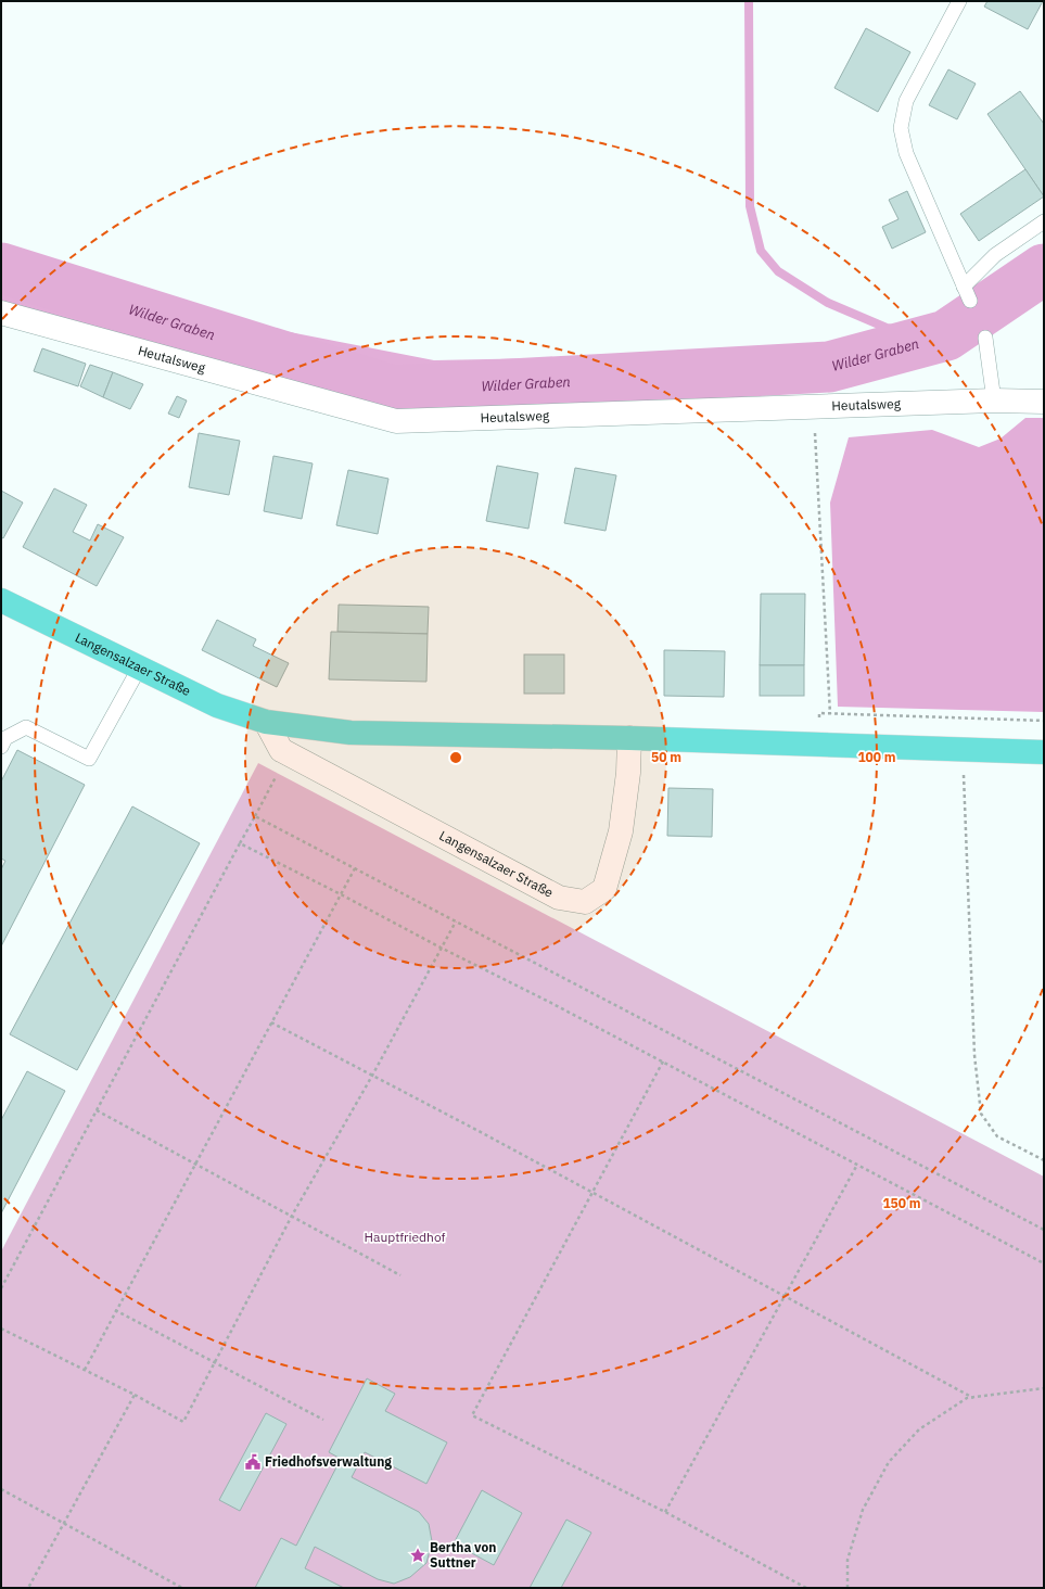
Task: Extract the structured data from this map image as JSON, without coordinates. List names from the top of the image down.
{
  "streets": {
    "main road": ["Langensalzaer Straße"],
    "street": ["Heutalsweg"]
  },
  "water": ["Wilder Graben"],
  "parks": ["Hauptfriedhof"],
  "places": {
    "public building": ["Friedhofsverwaltung"],
    "place": ["Bertha von Suttner"]
  },
  "rings": ["50 m", "100 m", "150 m"]
}
